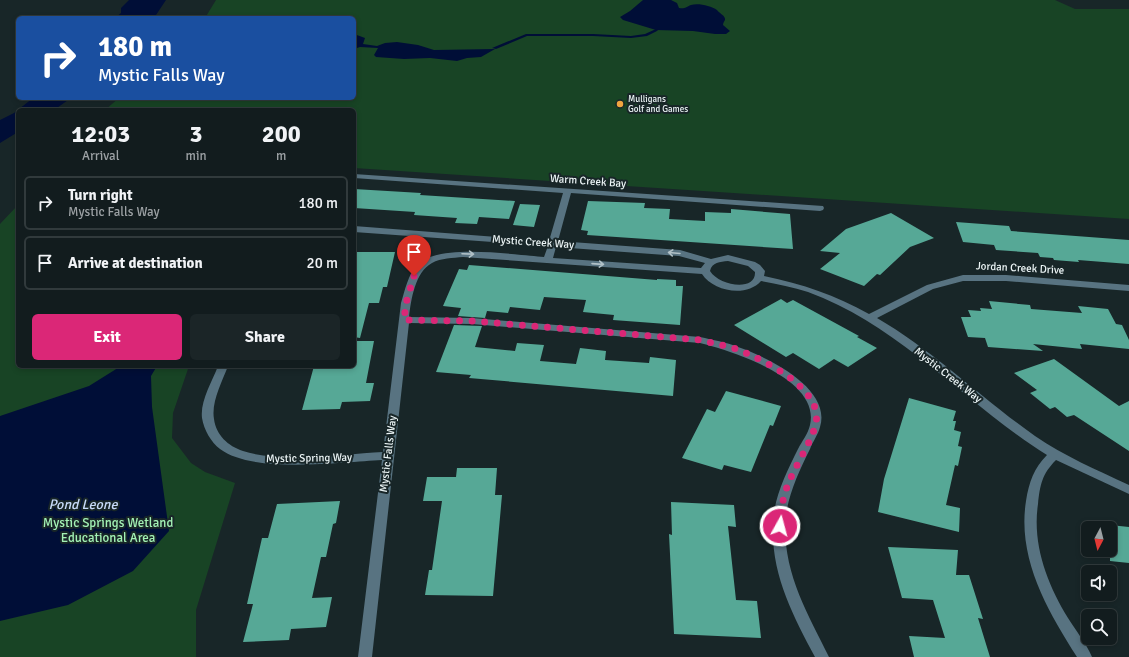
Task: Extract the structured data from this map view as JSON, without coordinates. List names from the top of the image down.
{
  "streets": {
    "street": [
      "Warm Creek Bay",
      "Mystic Creek Way",
      "Jordan Creek Drive",
      "Mystic Falls Way",
      "Mystic Spring Way"
    ]
  },
  "crossings": [
    ["Mystic Creek Way", "Jordan Creek Drive"],
    ["Mystic Creek Way", "Mystic Falls Way"],
    ["Mystic Falls Way", "Mystic Spring Way"]
  ],
  "water": ["Pond Leone"],
  "parks": ["Mystic Springs Wetland Educational Area"],
  "places": ["Mulligans Golf and Games"],
  "north": "bottom",
  "page": {
    "turn": ["180 m", "Mystic Falls Way"],
    "eta": [
      "12:03",
      "Arrival",
      "3",
      "min",
      "200",
      "m"
    ],
    "list": [
      {
        "name": "Turn right",
        "note": "Mystic Falls Way",
        "value": "180 m"
      },
      {
        "name": "Arrive at destination",
        "value": "20 m"
      }
    ],
    "buttons": ["Exit", "Share"]
  }
}
